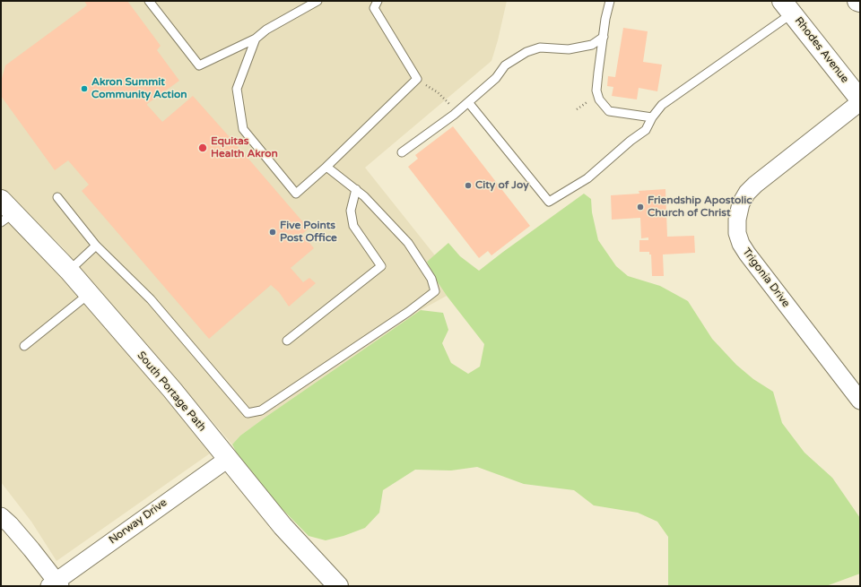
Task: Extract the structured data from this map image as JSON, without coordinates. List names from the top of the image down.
{
  "streets": {
    "street": [
      "Rhodes Avenue",
      "Trigonia Drive",
      "South Portage Path",
      "Norway Drive"
    ]
  },
  "crossings": [
    ["South Portage Path", "Norway Drive"]
  ],
  "places": [
    "Akron Summit Community Action",
    "Equitas Health Akron",
    "City of Joy",
    "Friendship Apostolic Church of Christ",
    "Five Points Post Office"
  ]
}
